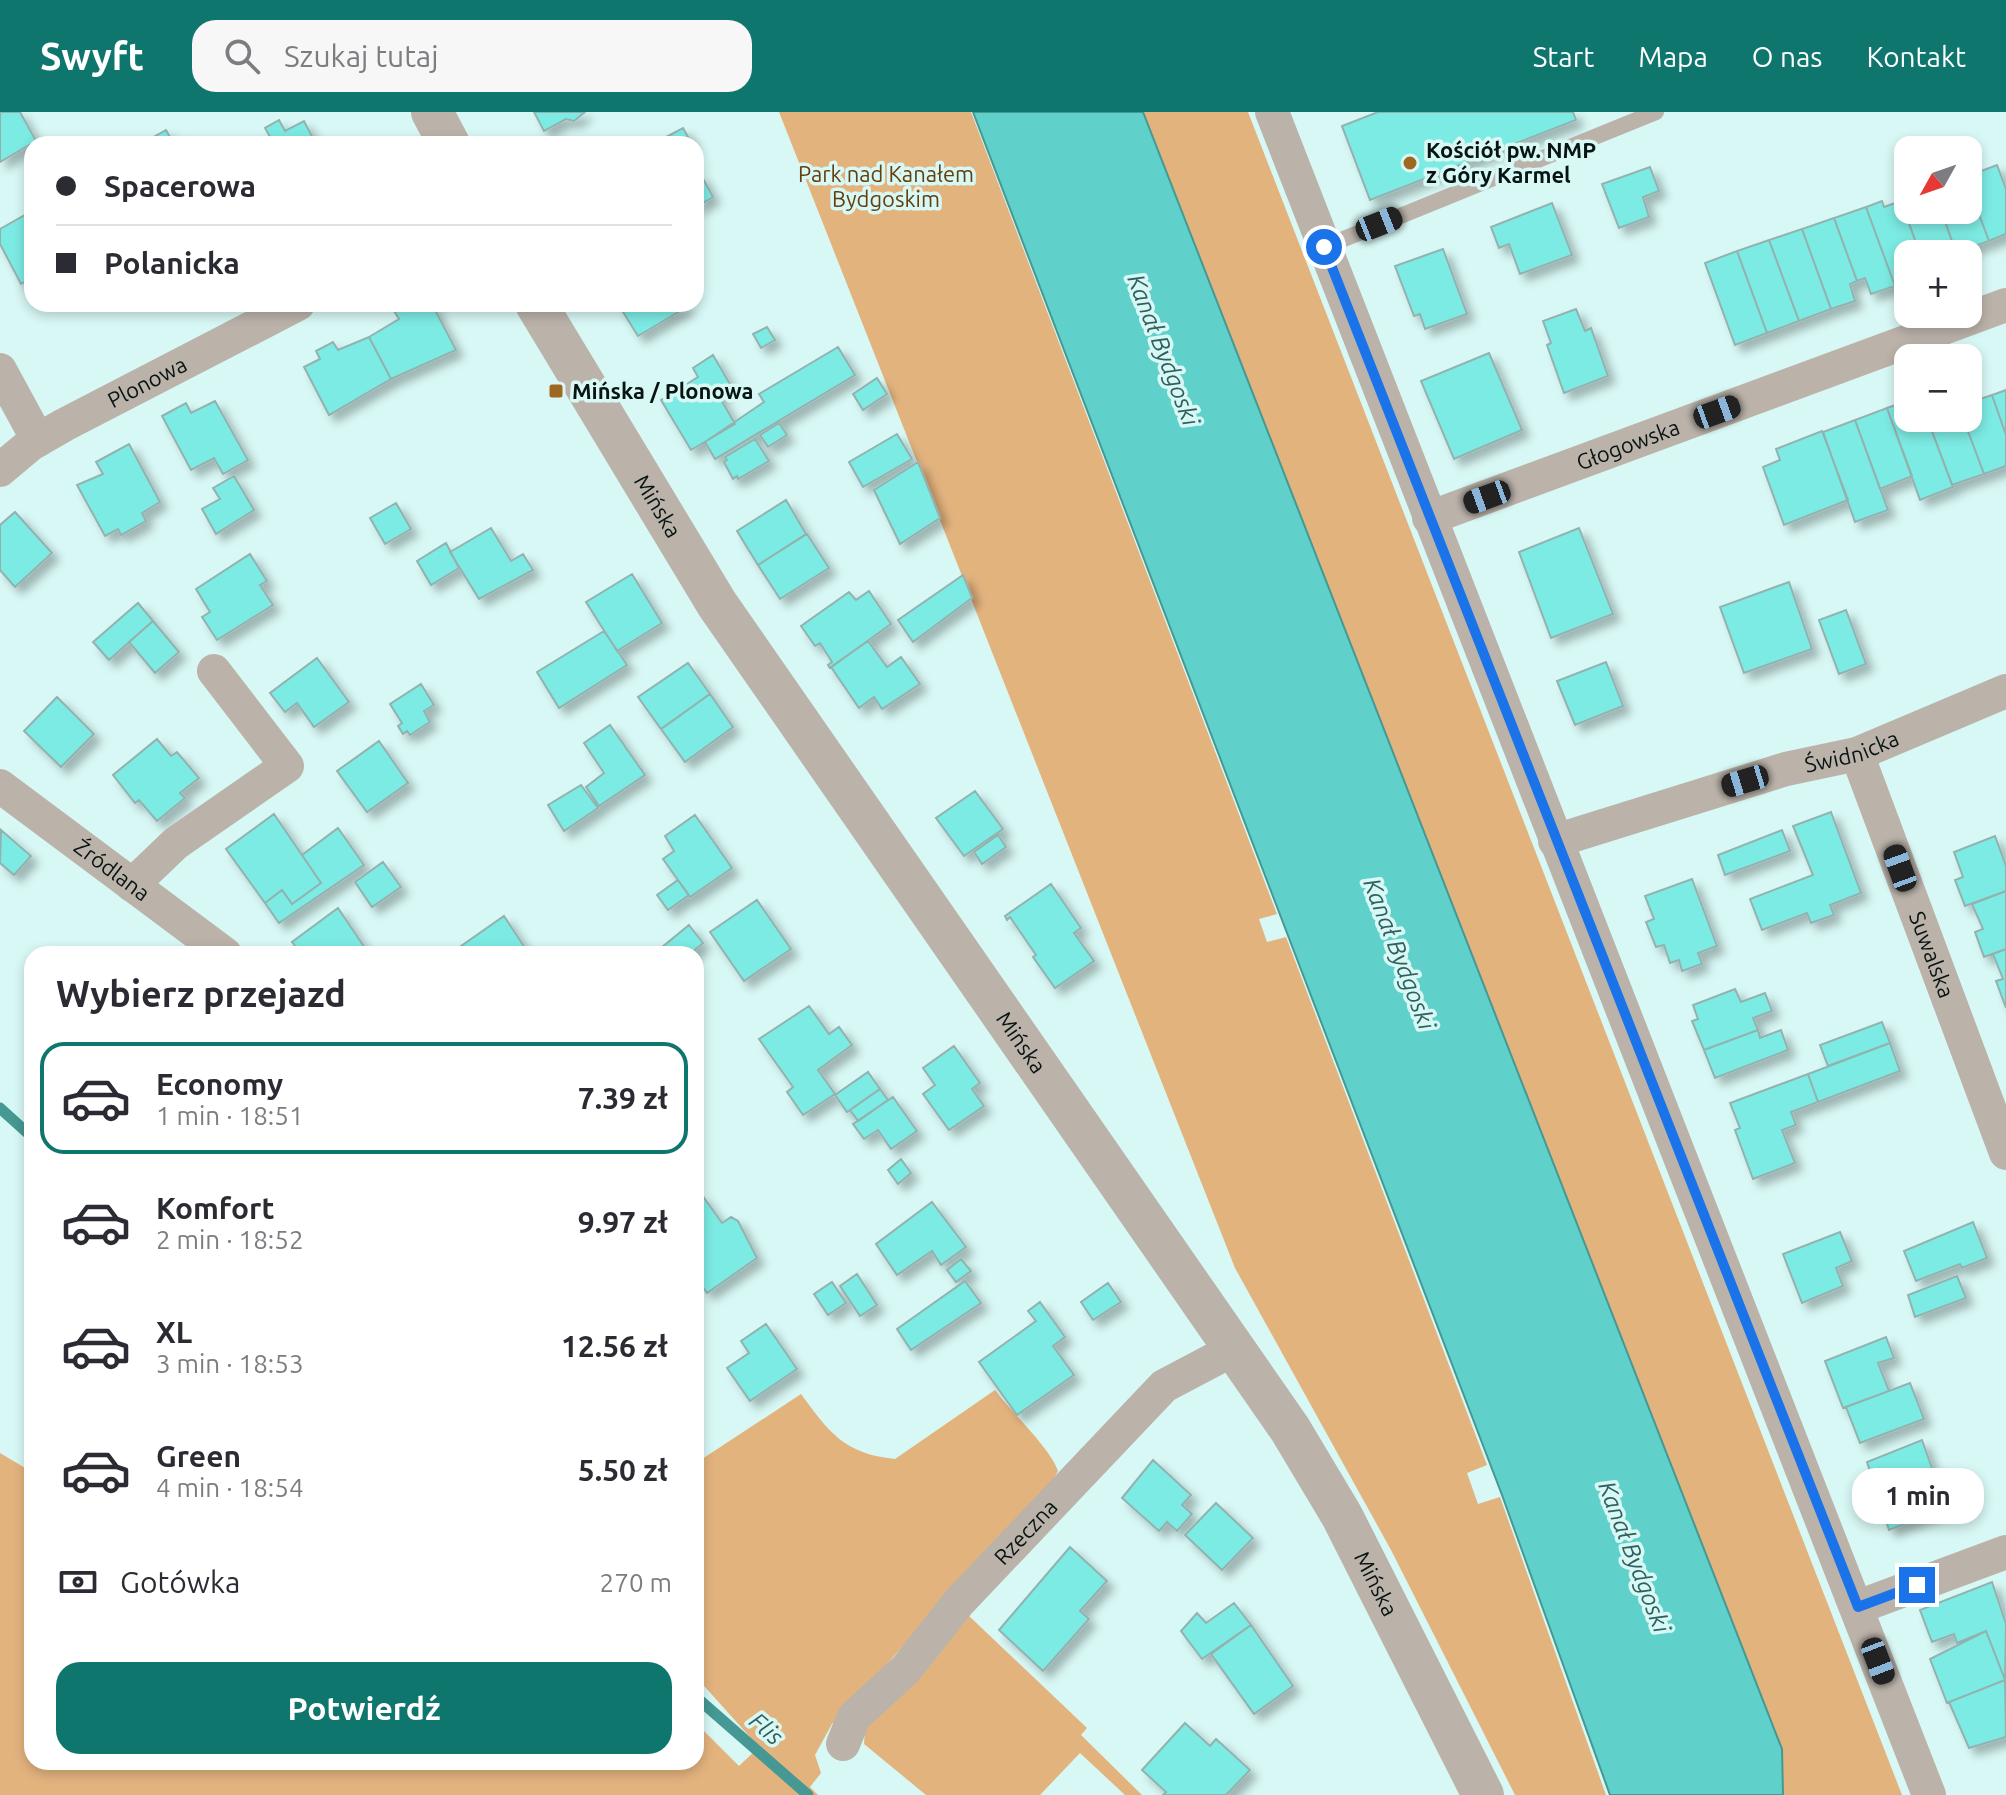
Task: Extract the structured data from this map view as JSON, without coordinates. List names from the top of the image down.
{
  "streets": {
    "street": [
      "Plonowa",
      "Głogowska",
      "Mińska",
      "Świdnicka",
      "Źródlana",
      "Suwalska",
      "Rzeczna"
    ]
  },
  "crossings": [
    ["Mińska", "Rzeczna"],
    ["Świdnicka", "Suwalska"]
  ],
  "water": ["Kanał Bydgoski", "Flis"],
  "parks": ["Park nad Kanałem Bydgoskim"],
  "places": {
    "other": ["Kościół pw. NMP z Góry Karmel"],
    "transit": ["Mińska / Plonowa"]
  },
  "north": "bottom left",
  "page": {
    "header": "Swyft",
    "search": "Szukaj tutaj",
    "nav": [
      "Start",
      "Mapa",
      "O nas",
      "Kontakt"
    ],
    "map_buttons": ["+", "−"],
    "banner": ["Spacerowa", "Polanicka"],
    "heading": "Wybierz przejazd",
    "list": [
      {
        "name": "Economy",
        "note": "1 min · 18:51",
        "value": "7.39 zł"
      },
      {
        "name": "Komfort",
        "note": "2 min · 18:52",
        "value": "9.97 zł"
      },
      {
        "name": "XL",
        "note": "3 min · 18:53",
        "value": "12.56 zł"
      },
      {
        "name": "Green",
        "note": "4 min · 18:54",
        "value": "5.50 zł"
      }
    ],
    "bubble": "1 min",
    "pay": ["Gotówka", "270 m"],
    "buttons": "Potwierdź"
  }
}
